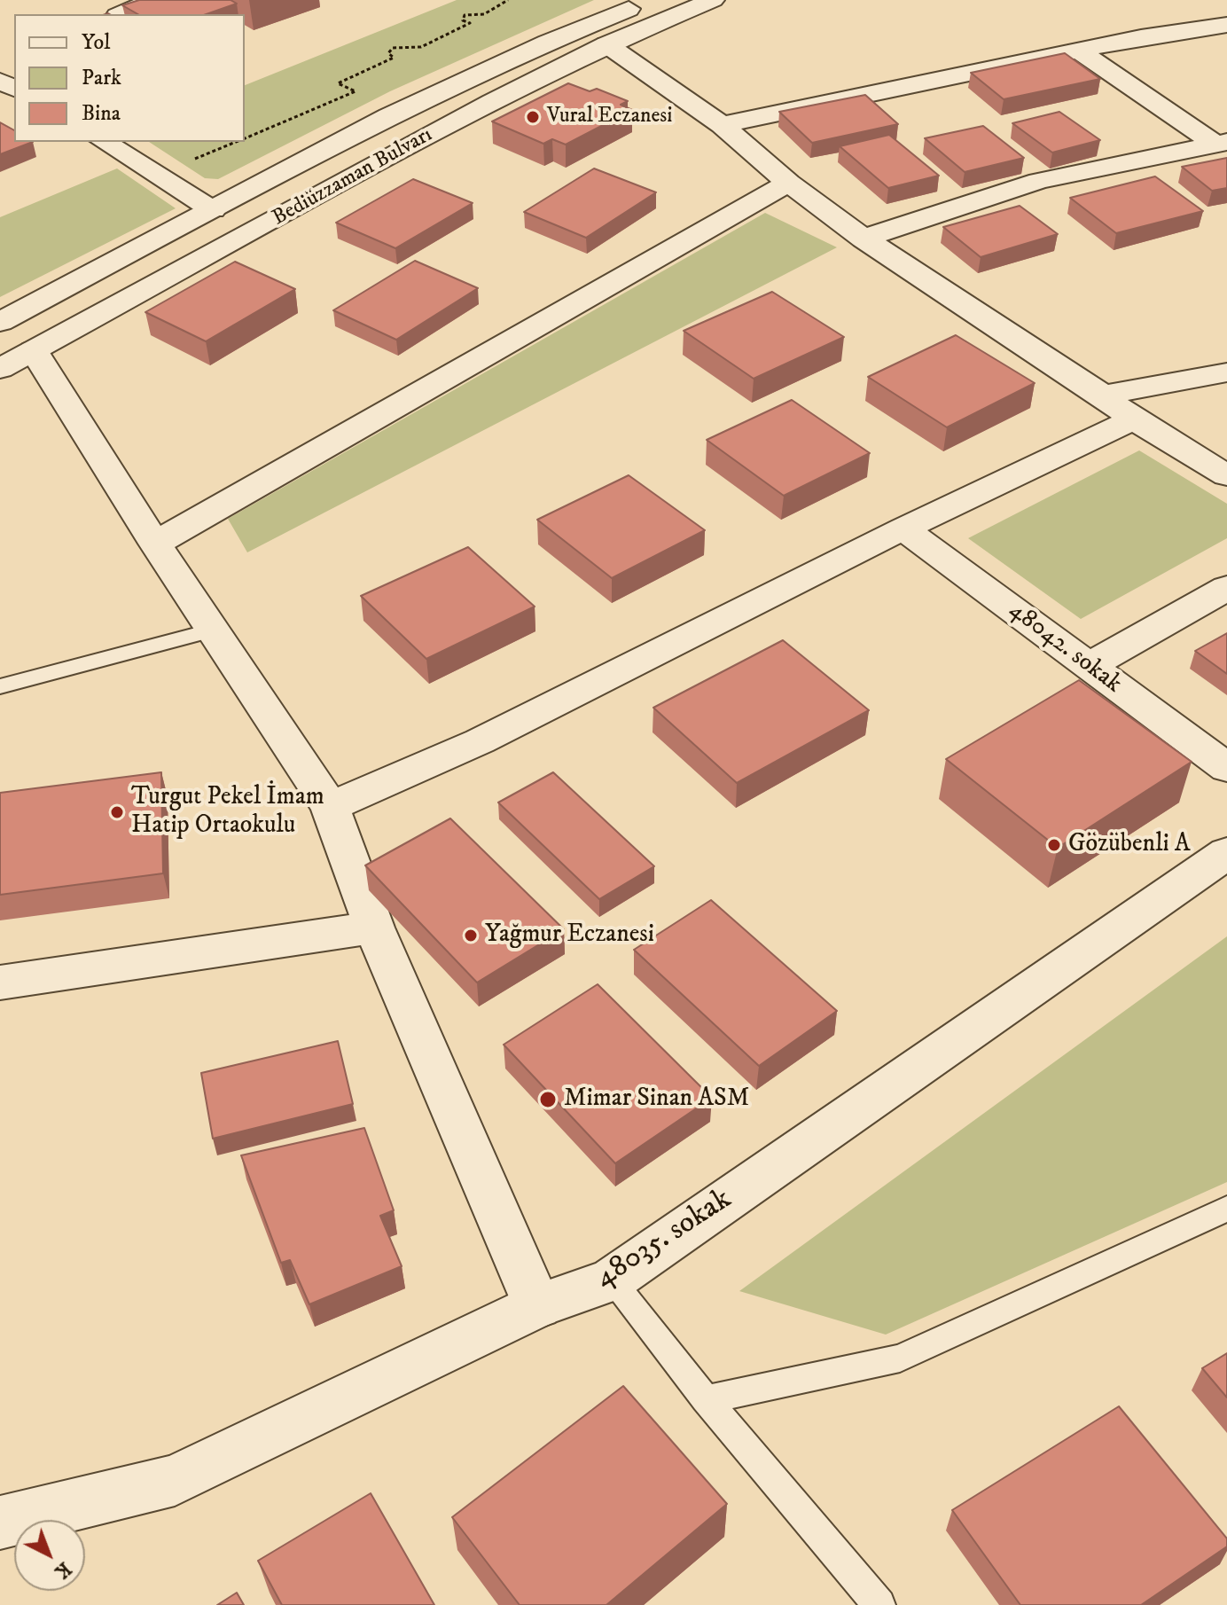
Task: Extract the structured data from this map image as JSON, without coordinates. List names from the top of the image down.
{
  "streets": {
    "street": ["Bediüzzaman Bulvarı", "48042. sokak", "48035. sokak"]
  },
  "places": [
    "Vural Eczanesi",
    "Turgut Pekel İmam Hatip Ortaokulu",
    "Gözübenli A",
    "Yağmur Eczanesi",
    "Mimar Sinan ASM"
  ],
  "legend": ["Yol", "Park", "Bina"],
  "north": "bottom right"
}
